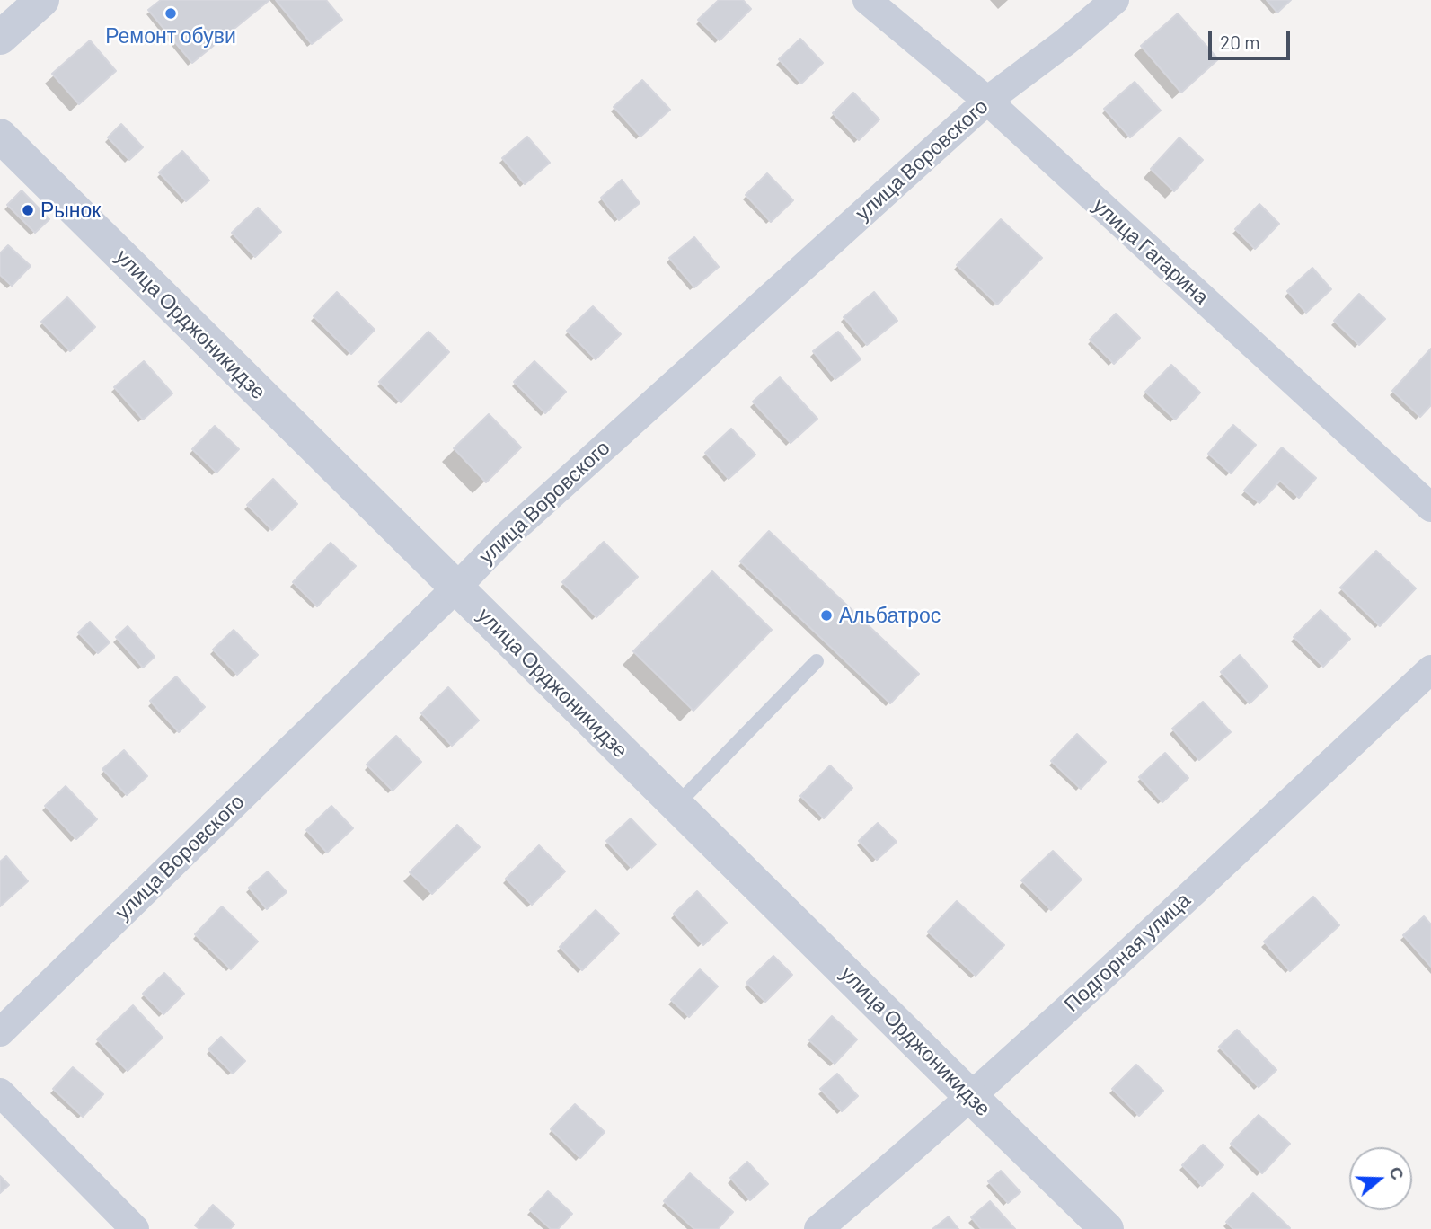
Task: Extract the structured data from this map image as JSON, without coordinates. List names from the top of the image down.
{
  "streets": {
    "street": [
      "улица Воровского",
      "улица Гагарина",
      "улица Орджоникидзе",
      "Подгорная улица"
    ]
  },
  "crossings": [
    ["улица Воровского", "улица Гагарина"],
    ["улица Воровского", "улица Орджоникидзе"],
    ["улица Орджоникидзе", "Подгорная улица"]
  ],
  "places": ["Ремонт обуви", "Рынок", "Альбатрос"],
  "scale_bar": "20 m",
  "north": "right"
}
